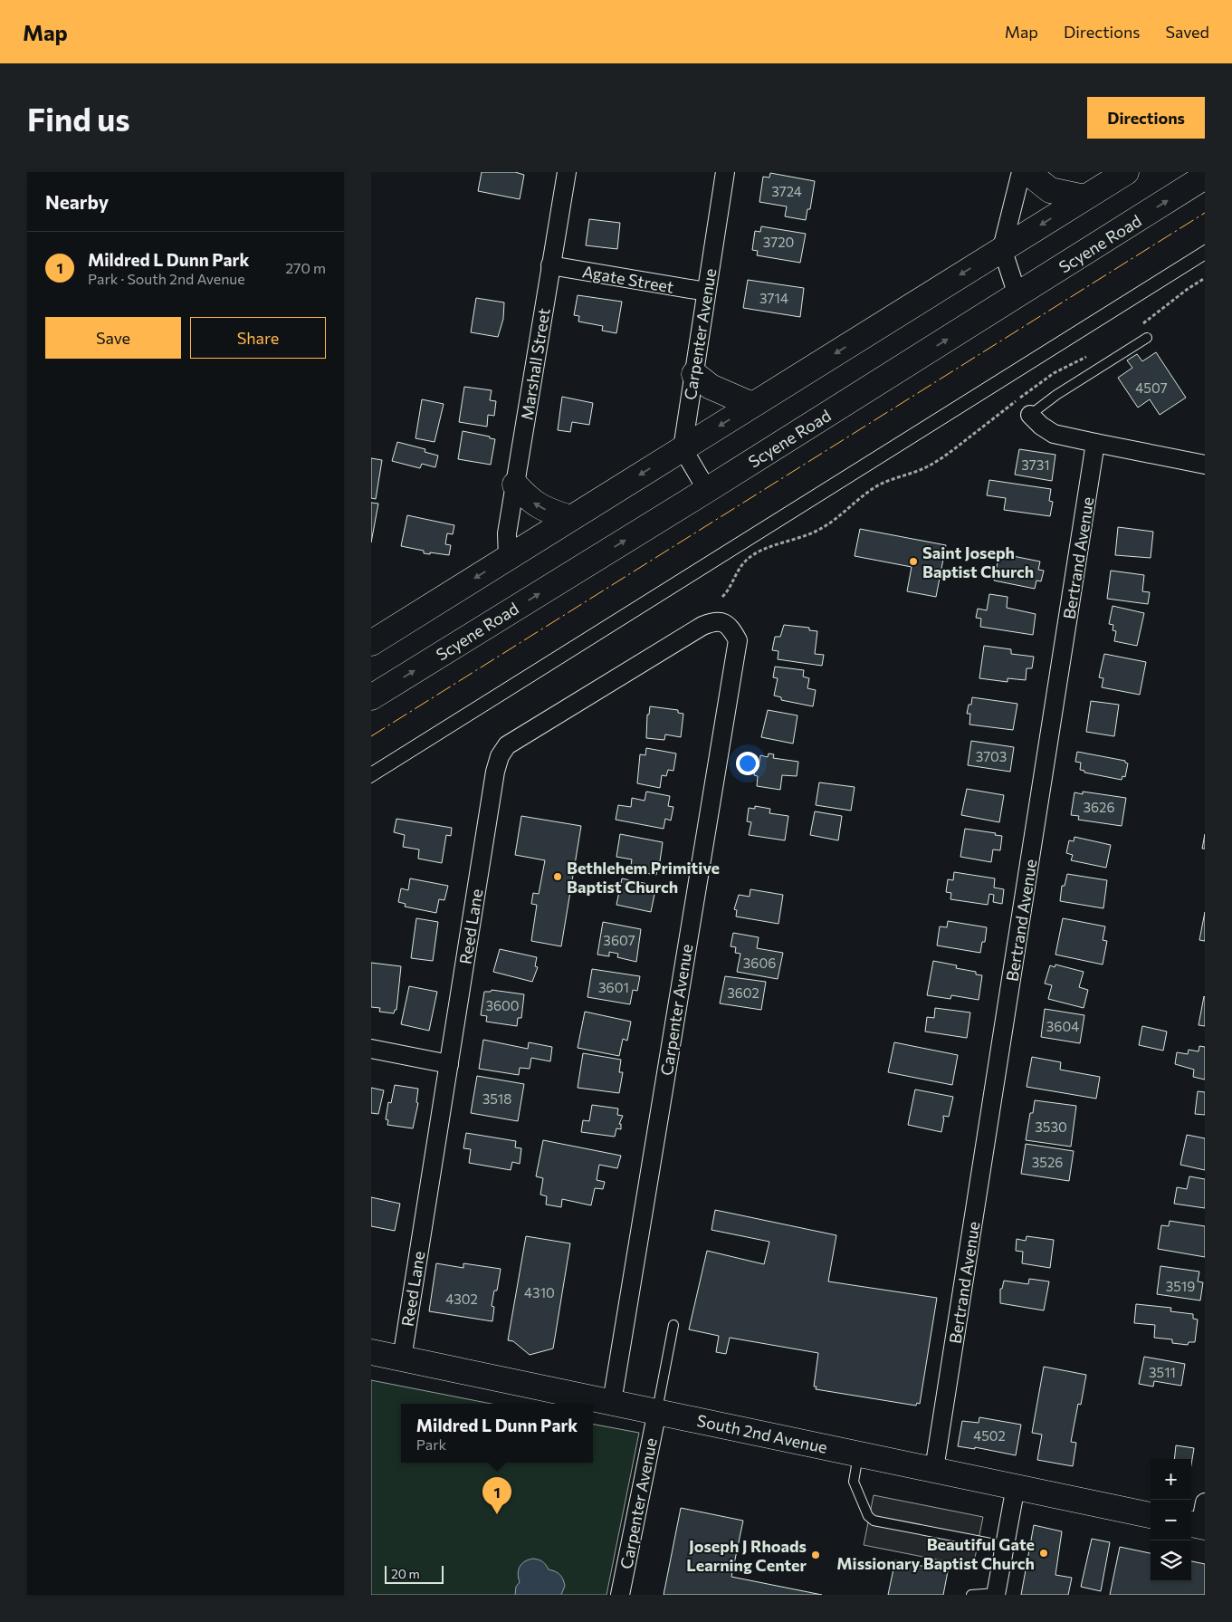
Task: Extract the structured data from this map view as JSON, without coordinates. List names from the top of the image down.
{
  "streets": {
    "main road": ["Scyene Road", "South 2nd Avenue"],
    "street": [
      "Agate Street",
      "Carpenter Avenue",
      "Marshall Street",
      "Bertrand Avenue",
      "Reed Lane"
    ]
  },
  "crossings": [
    ["Agate Street", "Carpenter Avenue"],
    ["Agate Street", "Marshall Street"],
    ["Carpenter Avenue", "Reed Lane"],
    ["Carpenter Avenue", "South 2nd Avenue"],
    ["Bertrand Avenue", "South 2nd Avenue"],
    ["Reed Lane", "South 2nd Avenue"]
  ],
  "places": [
    "Saint Joseph Baptist Church",
    "Bethlehem Primitive Baptist Church",
    "Beautiful Gate Missionary Baptist Church",
    "Joseph J Rhoads Learning Center"
  ],
  "house_numbers": [
    "3724",
    "3720",
    "3714",
    "4507",
    "3731",
    "3703",
    "3626",
    "3607",
    "3606",
    "3601",
    "3602",
    "3600",
    "3604",
    "3518",
    "3530",
    "3526",
    "3519",
    "4310",
    "4302",
    "3511",
    "4502"
  ],
  "scale_bar": "20 m",
  "page": {
    "header": "Map",
    "nav": ["Map", "Directions", "Saved"],
    "buttons": [
      "Directions",
      ["Save", "Share"]
    ],
    "title": "Find us",
    "heading": "Nearby",
    "list": [
      {
        "mark": "1",
        "name": "Mildred L Dunn Park",
        "note": "Park · South 2nd Avenue",
        "value": "270 m"
      }
    ],
    "popup": ["Mildred L Dunn Park", "Park"],
    "map_buttons": ["+", "−"],
    "pins": "1",
    "scale": "20 m"
  }
}
